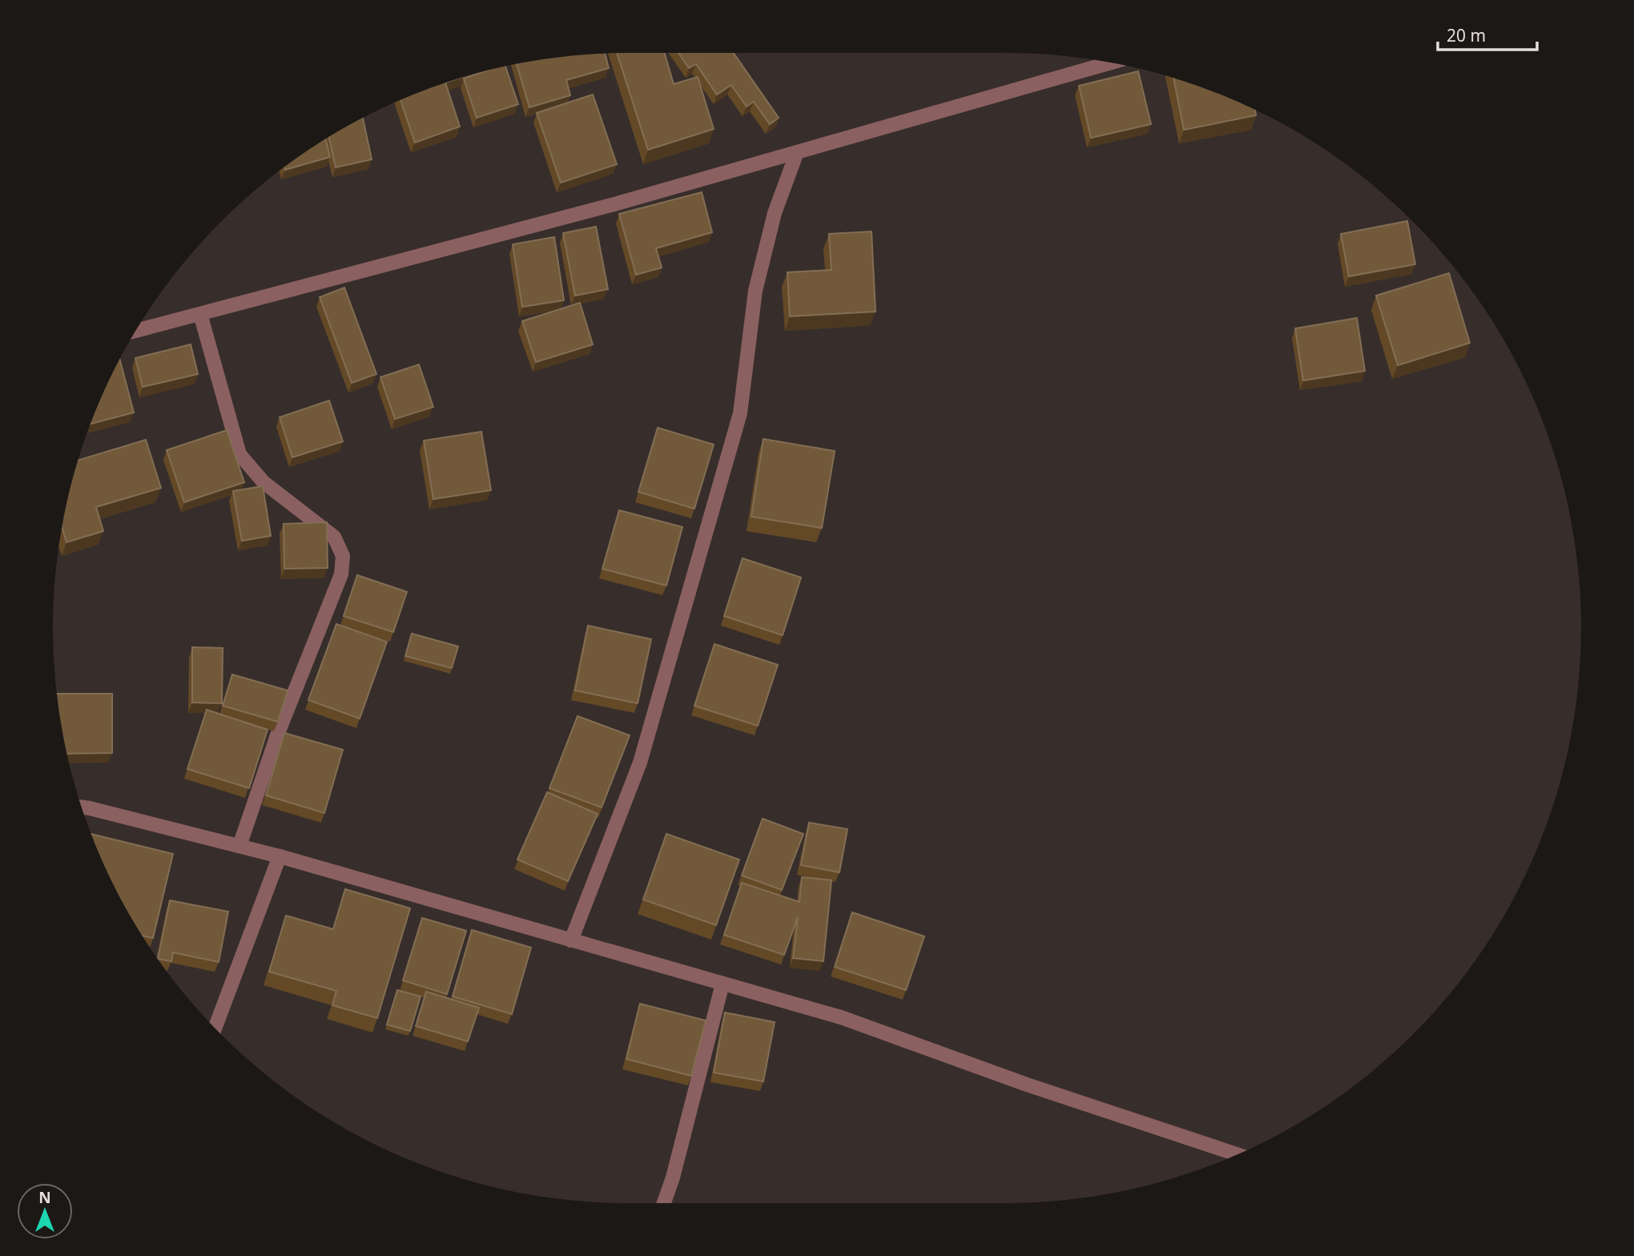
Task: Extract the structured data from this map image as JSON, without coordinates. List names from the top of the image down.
{
  "scale_bar": "20 m",
  "north": "top"
}
